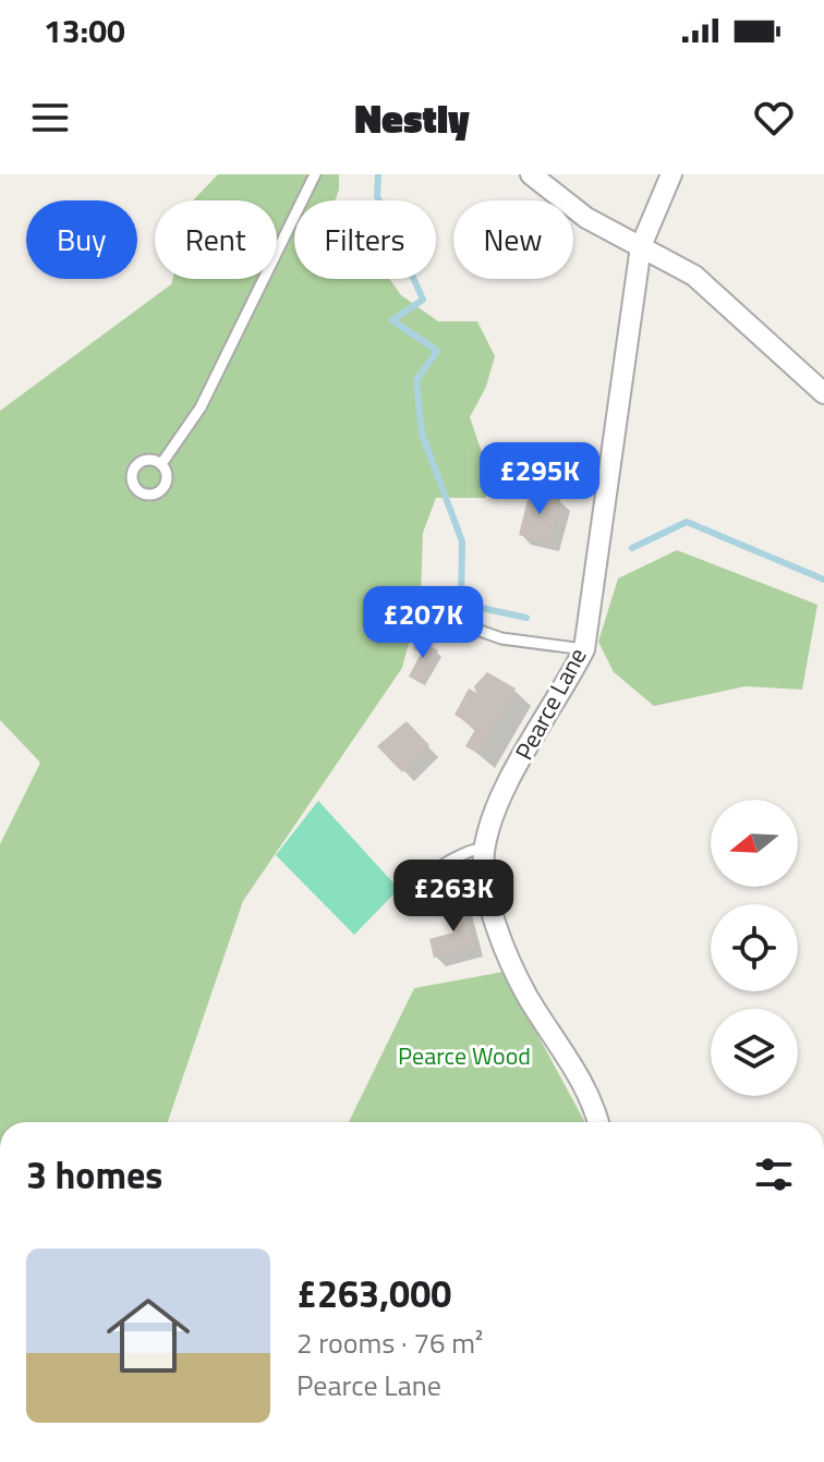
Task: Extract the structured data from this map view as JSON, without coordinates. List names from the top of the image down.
{
  "streets": {
    "street": ["Pearce Lane"]
  },
  "parks": ["Pearce Wood"],
  "north": "left",
  "page": {
    "status": "13:00",
    "header": "Nestly",
    "chip": [
      "Buy",
      "Rent",
      "Filters",
      "New"
    ],
    "price": ["£295K", "£207K", "£263K"],
    "heading": "3 homes",
    "list": [
      {
        "name": "£263,000",
        "note": "2 rooms · 76 m² · Pearce Lane"
      }
    ]
  }
}
